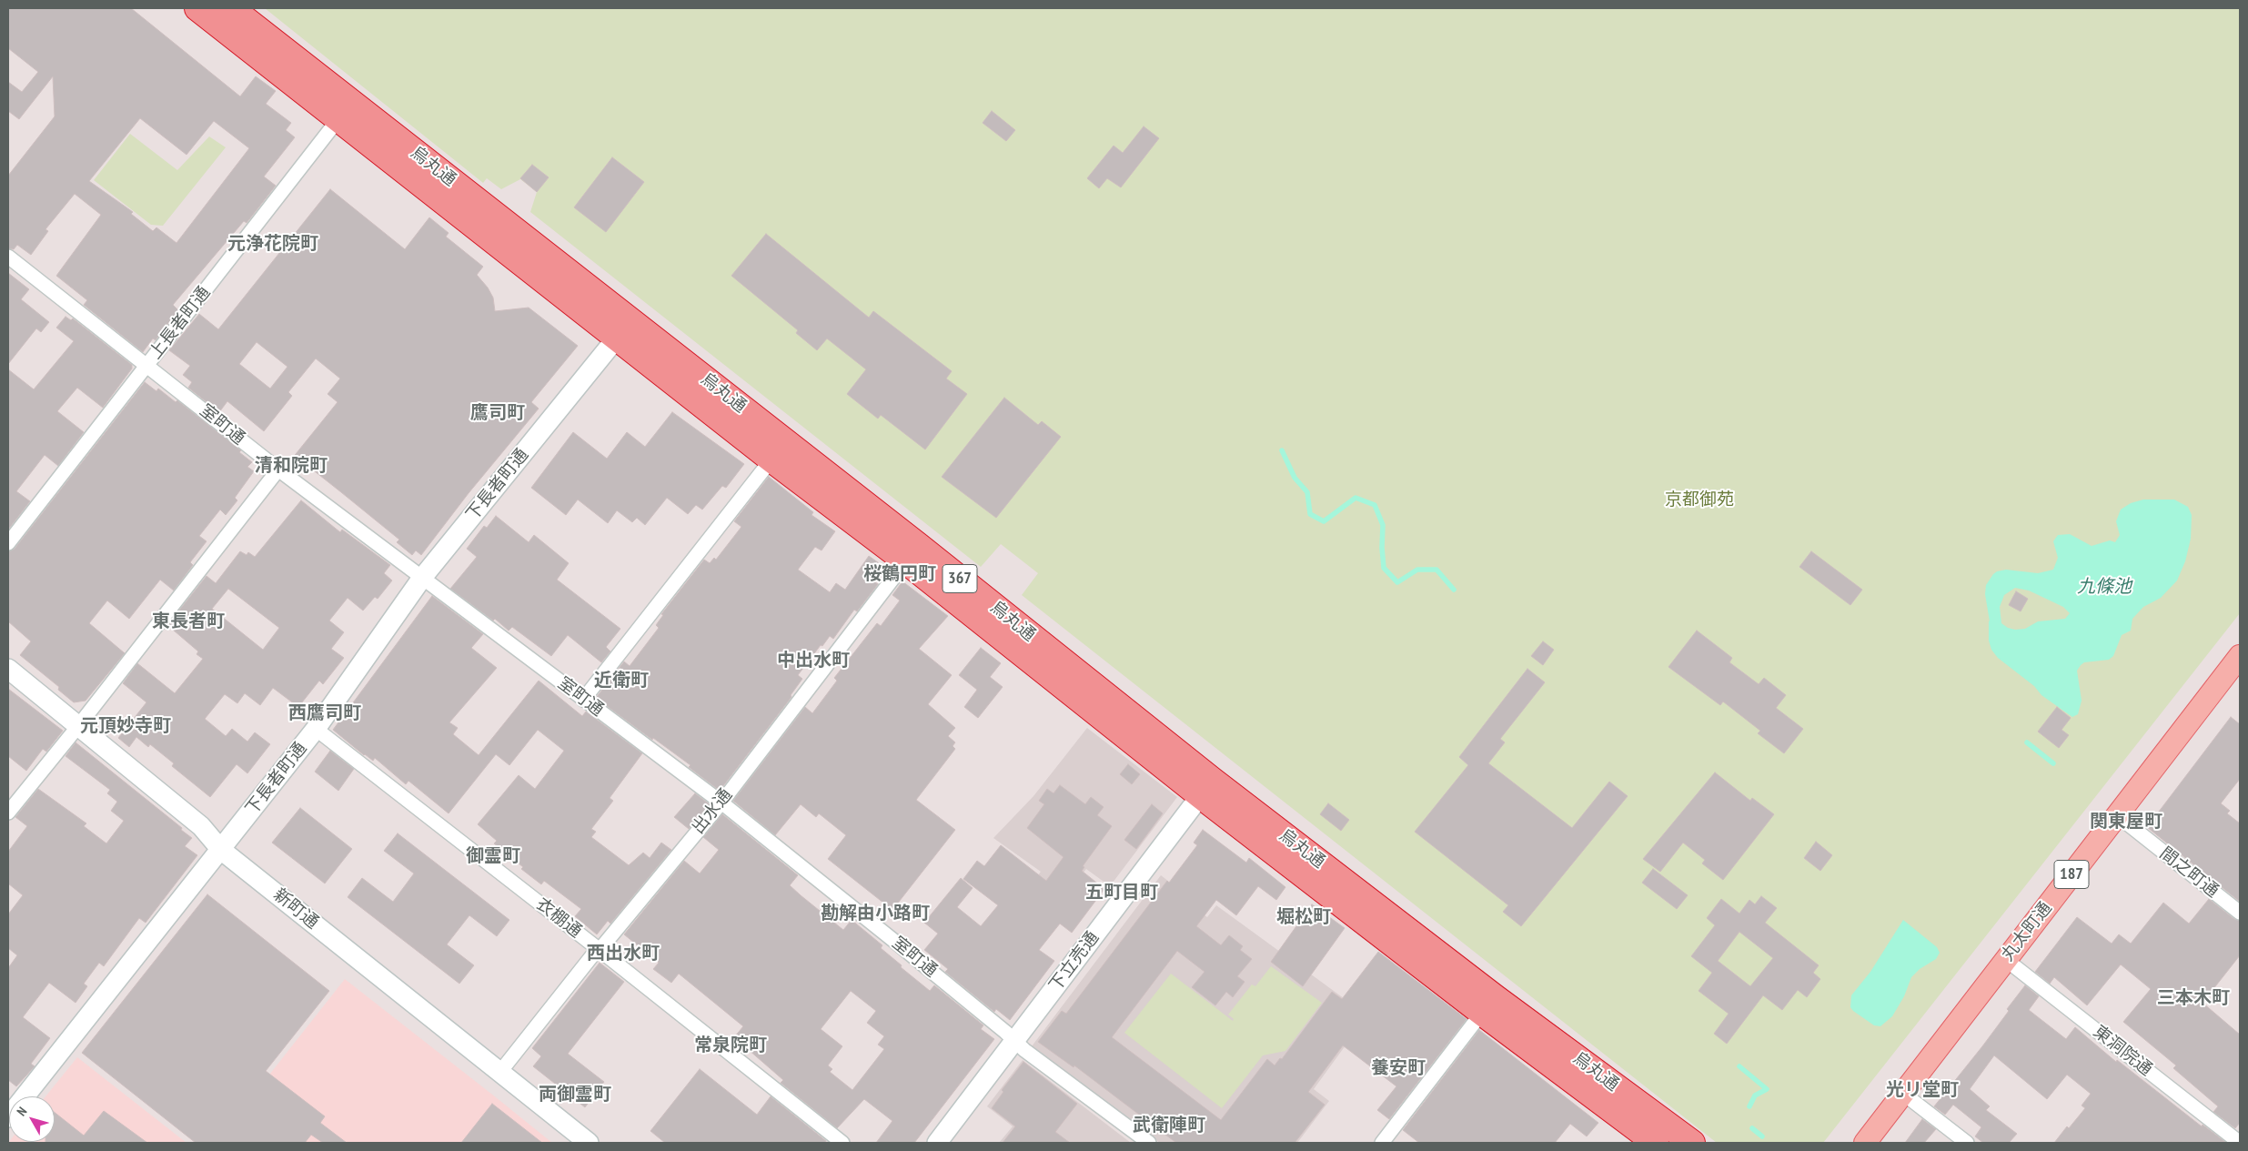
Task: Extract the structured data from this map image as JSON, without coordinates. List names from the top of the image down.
{
  "streets": {
    "highway": ["烏丸通", "367"],
    "main road": ["187", "丸太町通"],
    "street": [
      "上長者町通",
      "室町通",
      "下長者町通",
      "出水通",
      "間之町通",
      "新町通",
      "衣棚通",
      "下立売通",
      "東洞院通"
    ]
  },
  "crossings": [
    ["烏丸通", "上長者町通"],
    ["烏丸通", "下長者町通"],
    ["烏丸通", "出水通"],
    ["烏丸通", "下立売通"],
    ["上長者町通", "室町通"],
    ["室町通", "下長者町通"],
    ["室町通", "出水通"],
    ["室町通", "下立売通"],
    ["下長者町通", "新町通"],
    ["下長者町通", "衣棚通"],
    ["出水通", "新町通"],
    ["出水通", "衣棚通"],
    ["間之町通", "丸太町通"],
    ["丸太町通", "東洞院通"]
  ],
  "districts": [
    "元浄花院町",
    "鷹司町",
    "清和院町",
    "桜鶴円町",
    "東長者町",
    "中出水町",
    "近衛町",
    "西鷹司町",
    "元頂妙寺町",
    "関東屋町",
    "御霊町",
    "五町目町",
    "勘解由小路町",
    "堀松町",
    "西出水町",
    "三本木町",
    "常泉院町",
    "養安町",
    "光リ堂町",
    "両御霊町",
    "武衛陣町"
  ],
  "water": ["九條池"],
  "parks": ["京都御苑"],
  "north": "top left"
}
